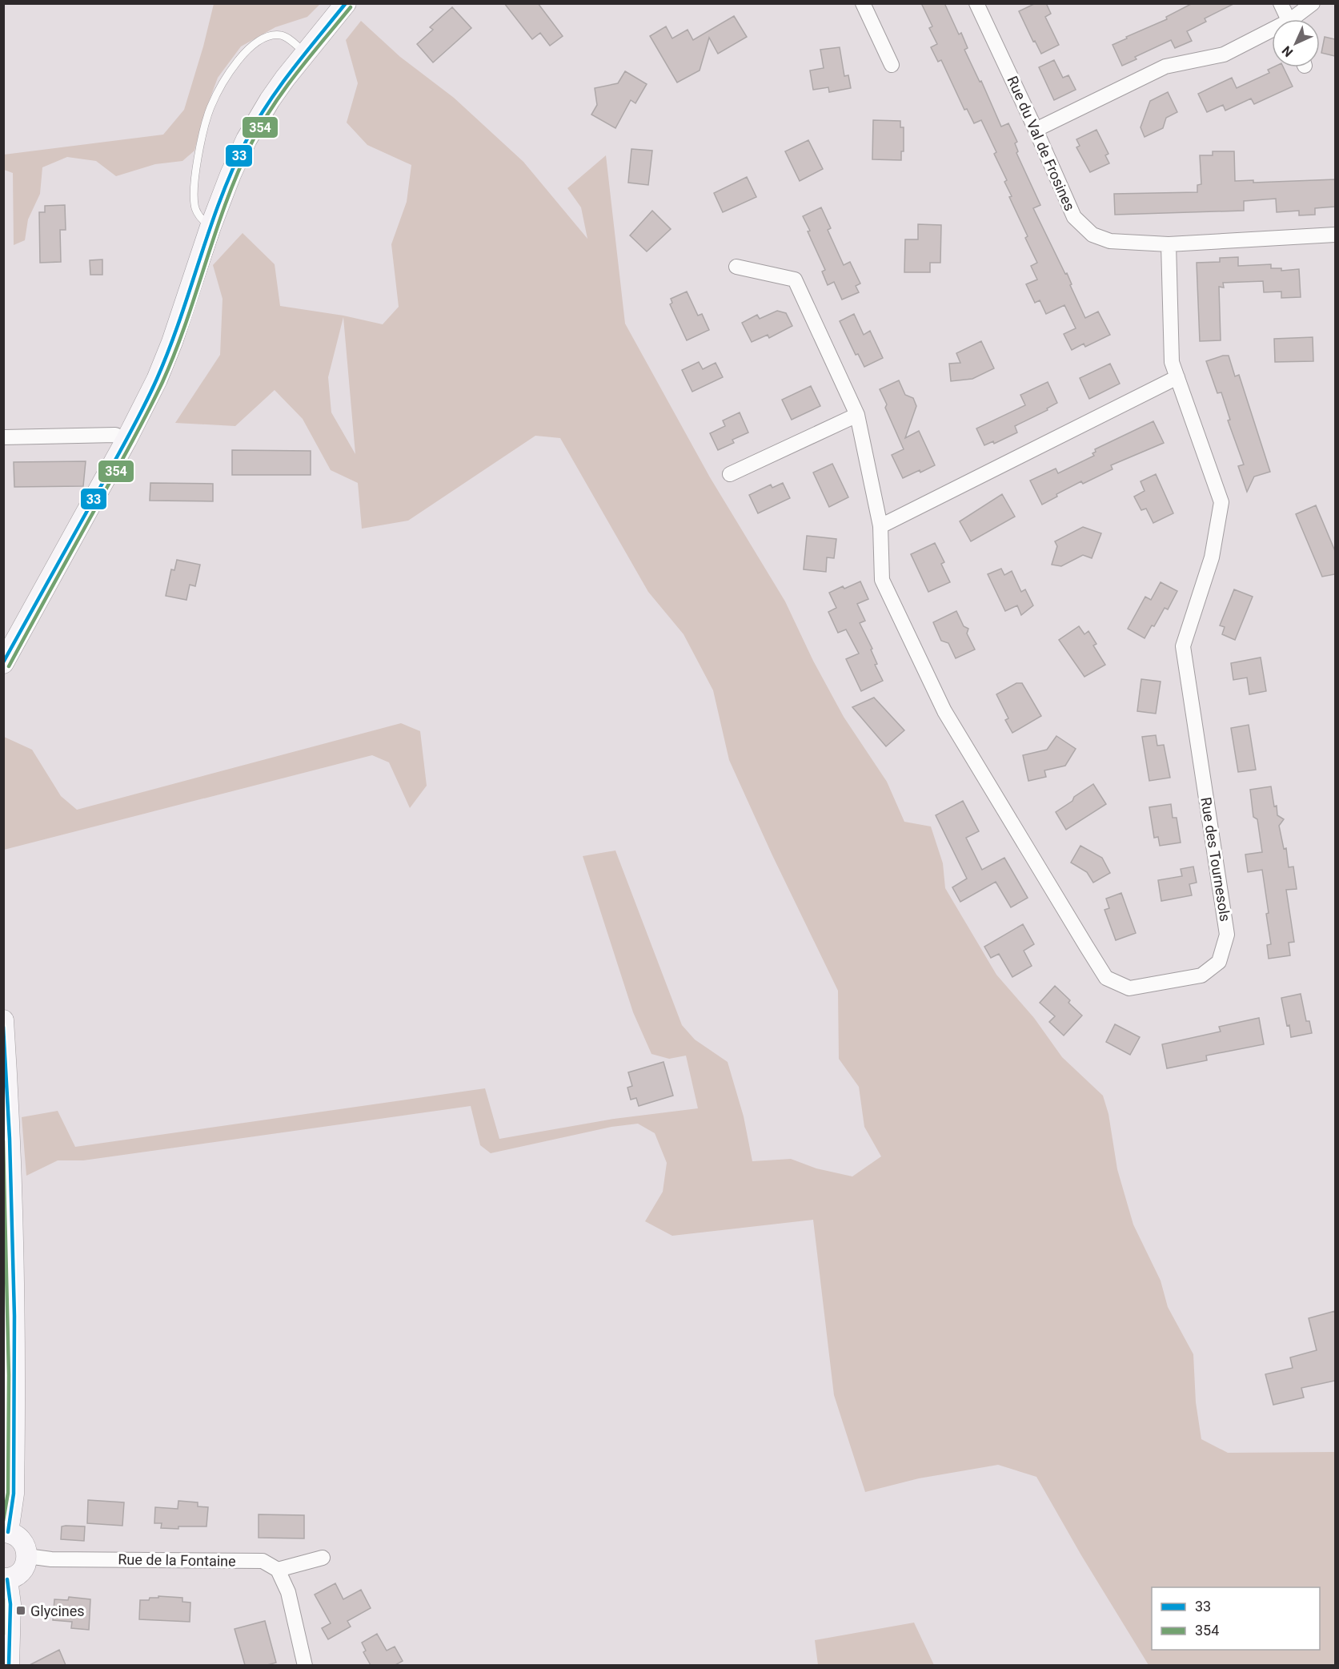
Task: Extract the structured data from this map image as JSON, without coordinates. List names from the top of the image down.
{
  "streets": {
    "street": ["Rue du Val de Frosines", "Rue des Tournesols", "Rue de la Fontaine"]
  },
  "places": {
    "transit": ["Glycines"]
  },
  "lines": ["transit line 33", "transit line 354"],
  "legend": ["33", "354"],
  "north": "bottom left"
}
